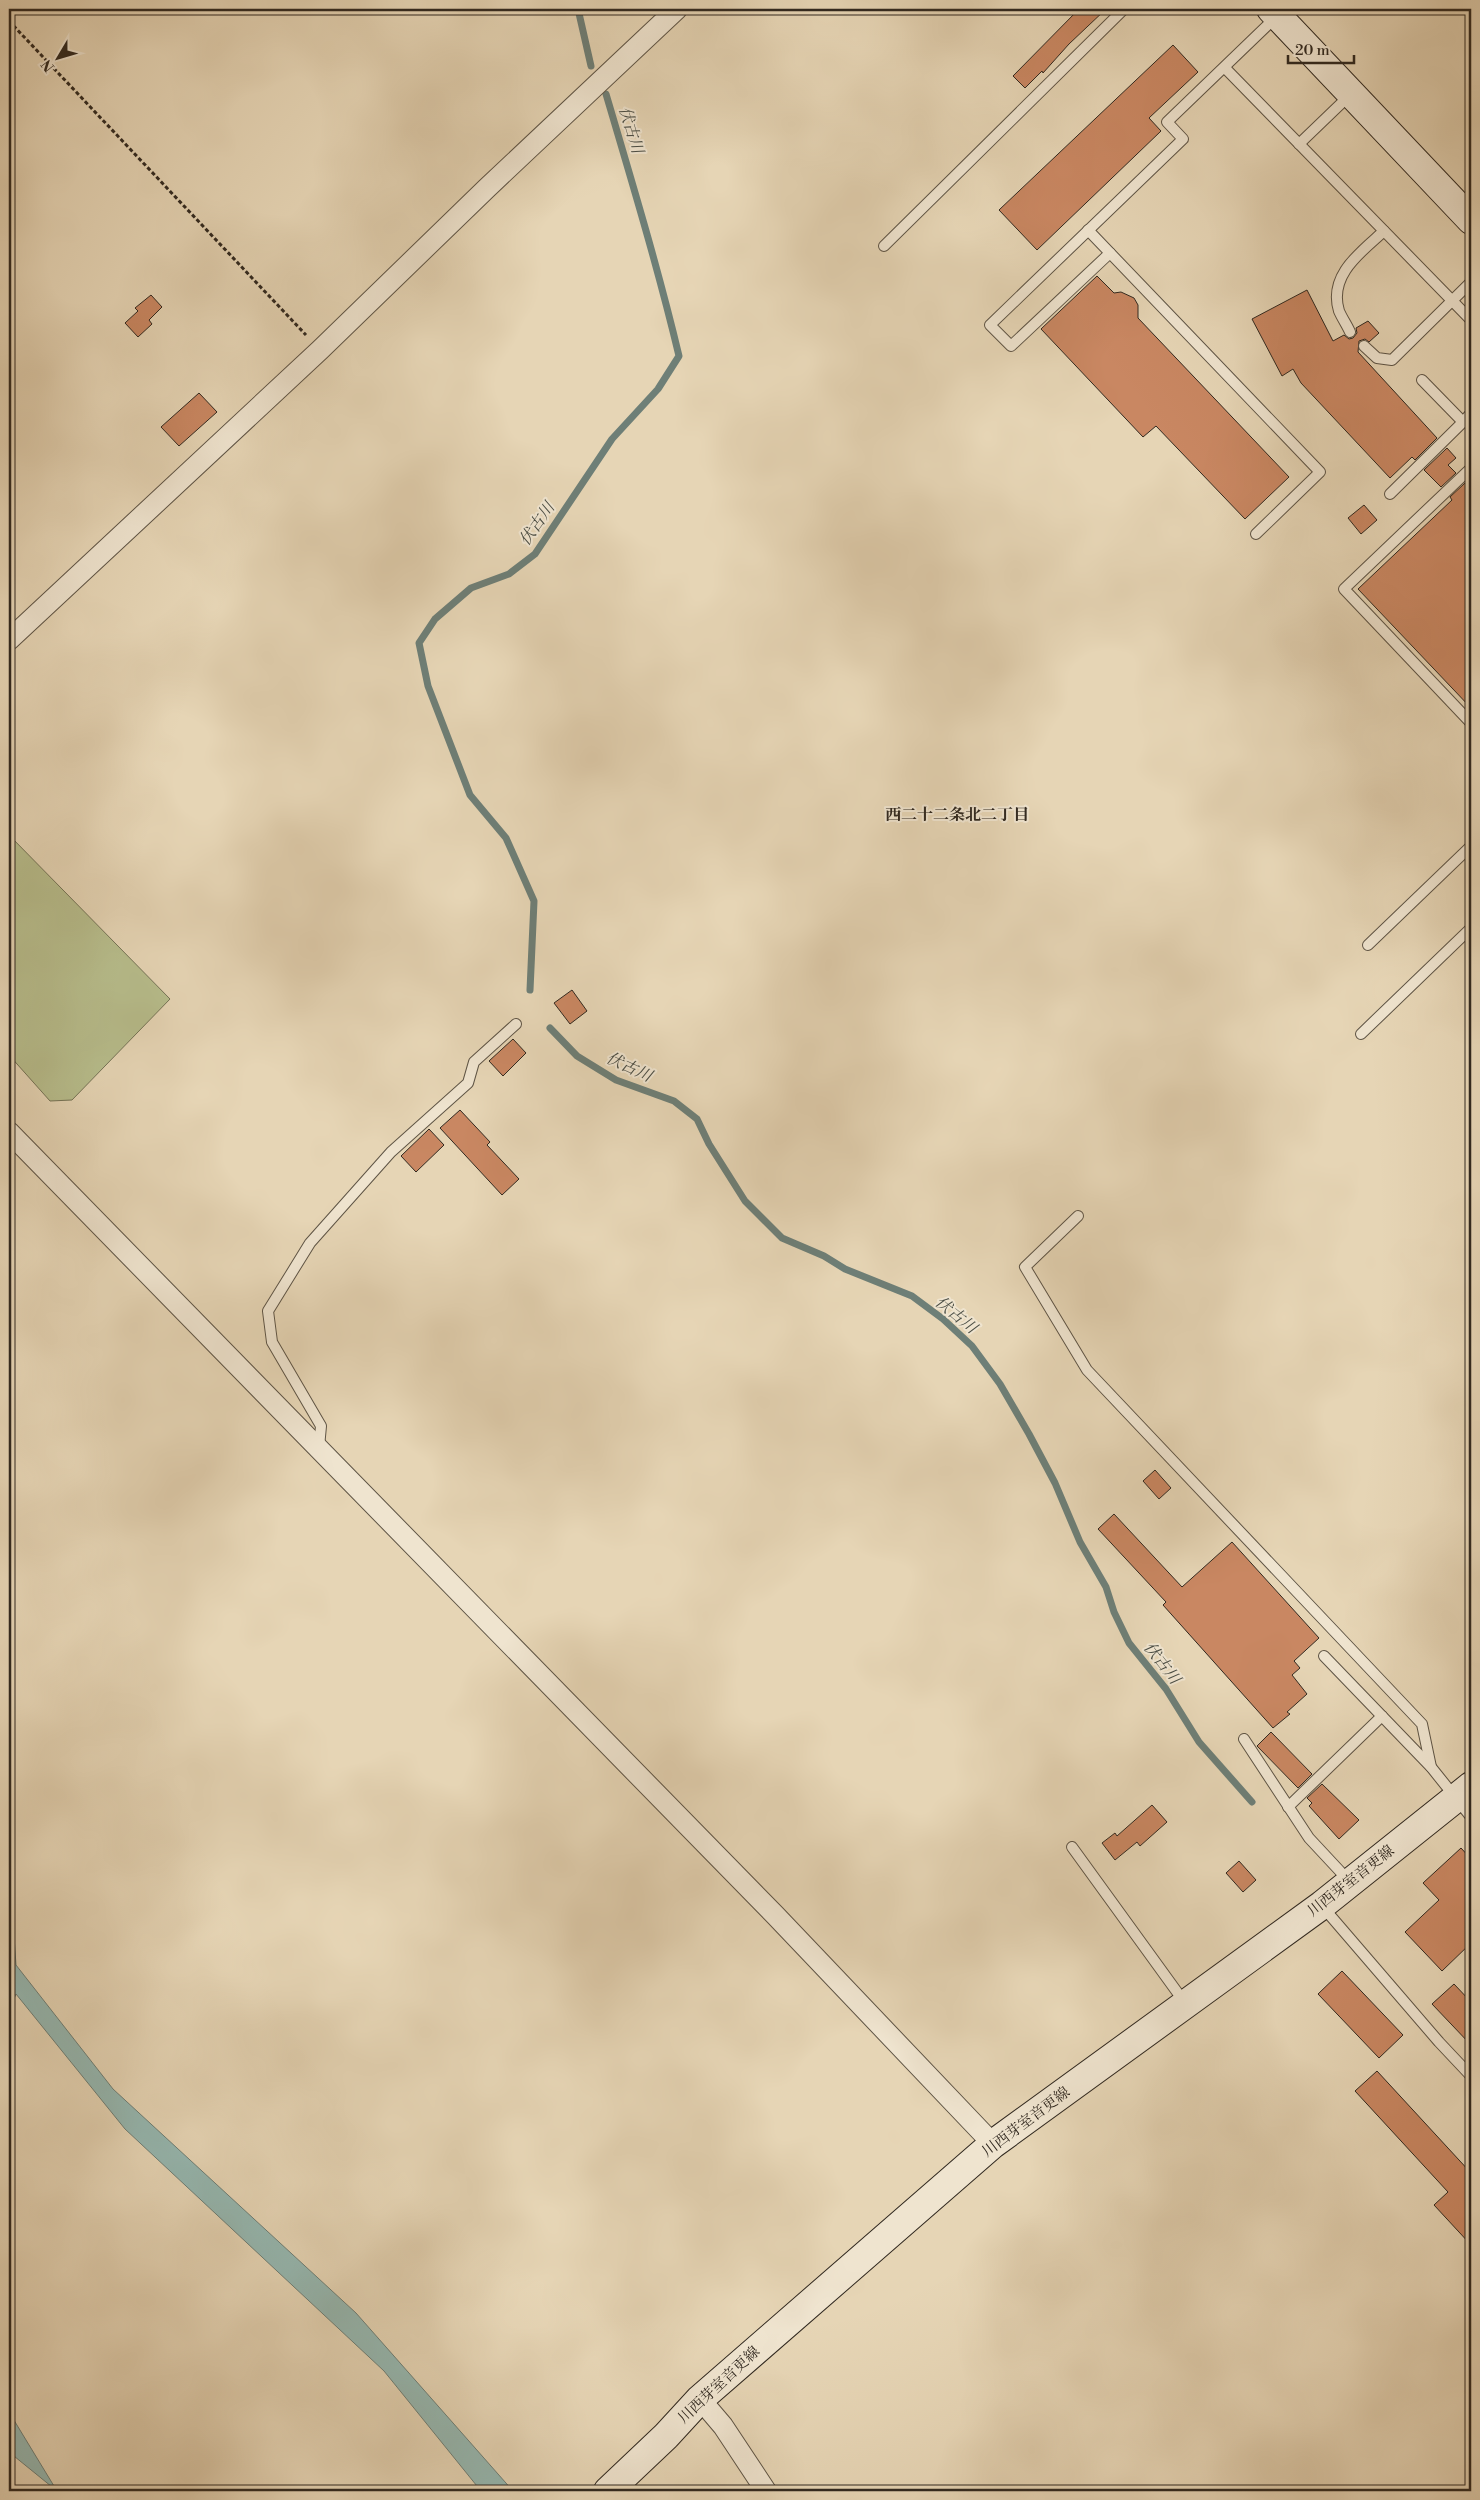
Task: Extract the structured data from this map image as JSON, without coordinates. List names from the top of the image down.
{
  "streets": {
    "main road": ["川西芽室音更線"]
  },
  "districts": ["西二十二条北二丁目"],
  "water": ["伏古川"],
  "scale_bar": "20 m",
  "north": "bottom left"
}
